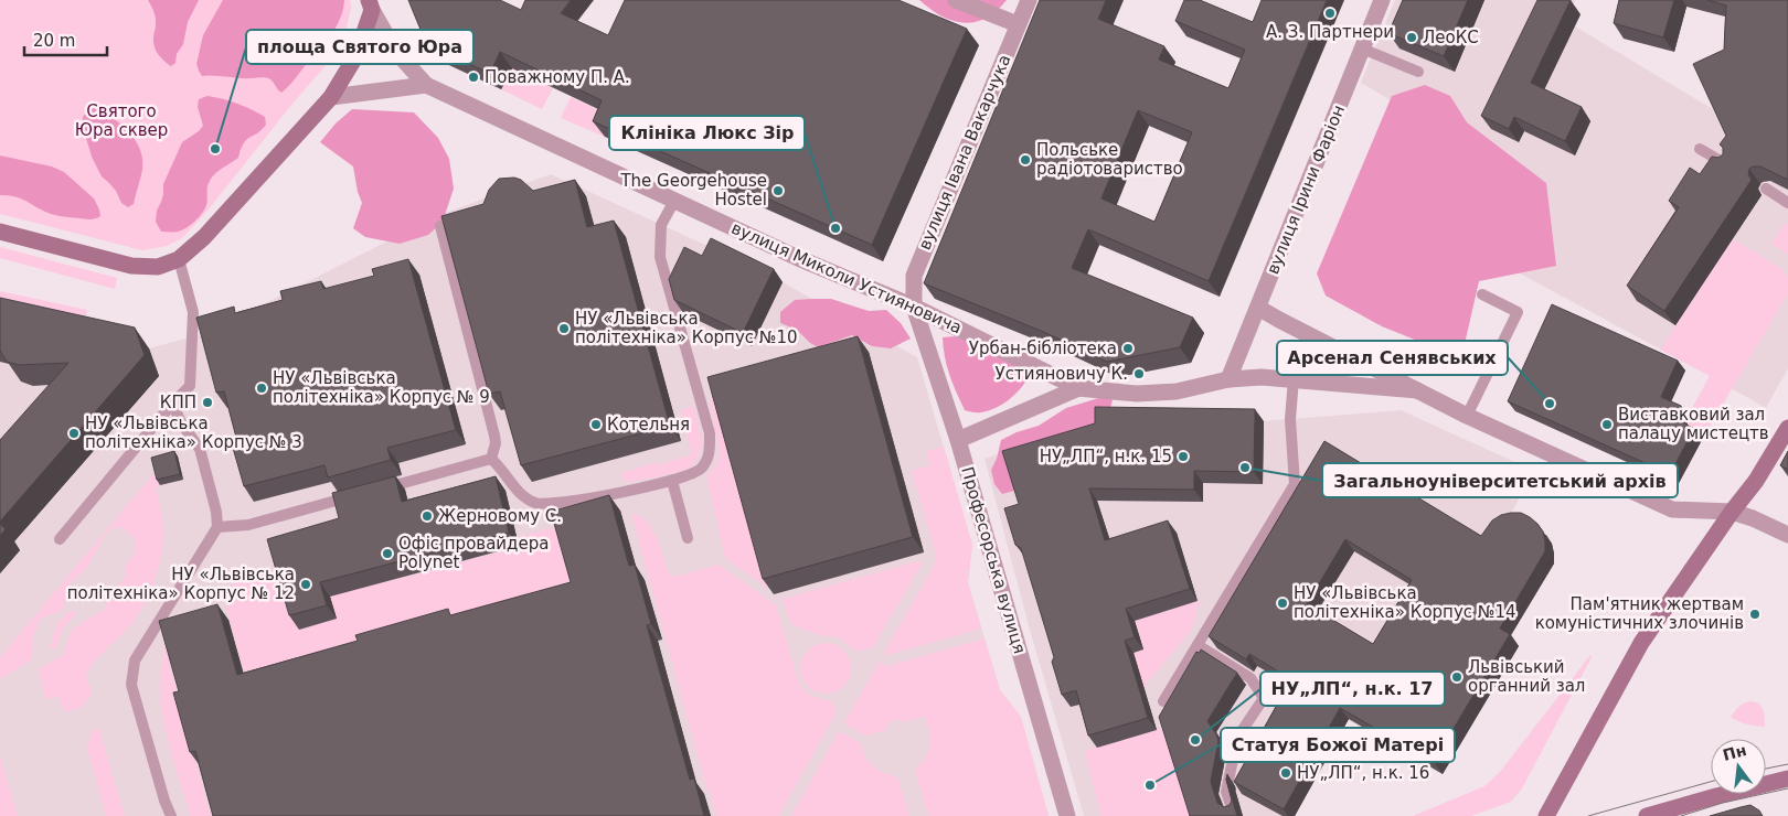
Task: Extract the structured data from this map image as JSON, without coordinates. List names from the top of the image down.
{
  "streets": {
    "street": [
      "вулиця Івана Вакарчука",
      "вулиця Ірини Фаріон",
      "вулиця Миколи Устияновича",
      "Професорська вулиця"
    ]
  },
  "crossings": [
    ["вулиця Івана Вакарчука", "вулиця Миколи Устияновича"],
    ["вулиця Івана Вакарчука", "Професорська вулиця"],
    ["вулиця Ірини Фаріон", "вулиця Миколи Устияновича"],
    ["вулиця Миколи Устияновича", "Професорська вулиця"]
  ],
  "parks": ["Святого Юра сквер"],
  "places": [
    "А. З. Партнери",
    "ЛеоКС",
    "Поважному П. А.",
    "площа Святого Юра",
    "Польське радіотовариство",
    "The Georgehouse Hostel",
    "Клініка Люкс Зір",
    "НУ «Львівська політехніка» Корпус №10",
    "Урбан-бібліотека",
    "Устияновичу К.",
    "НУ «Львівська політехніка» Корпус № 9",
    "КПП",
    "Арсенал Сенявських",
    "Котельня",
    "Виставковий зал палацу мистецтв",
    "НУ «Львівська політехніка» Корпус № 3",
    "НУ„ЛП“, н.к. 15",
    "Загальноуніверситетський архів",
    "Жерновому С.",
    "Офіс провайдера Polynet",
    "НУ «Львівська політехніка» Корпус № 12",
    "НУ «Львівська політехніка» Корпус №14",
    "Пам'ятник жертвам комуністичних злочинів",
    "Львівський органний зал",
    "НУ„ЛП“, н.к. 17",
    "НУ„ЛП“, н.к. 16",
    "Статуя Божої Матері"
  ],
  "scale_bar": "20 m",
  "north": "top"
}
